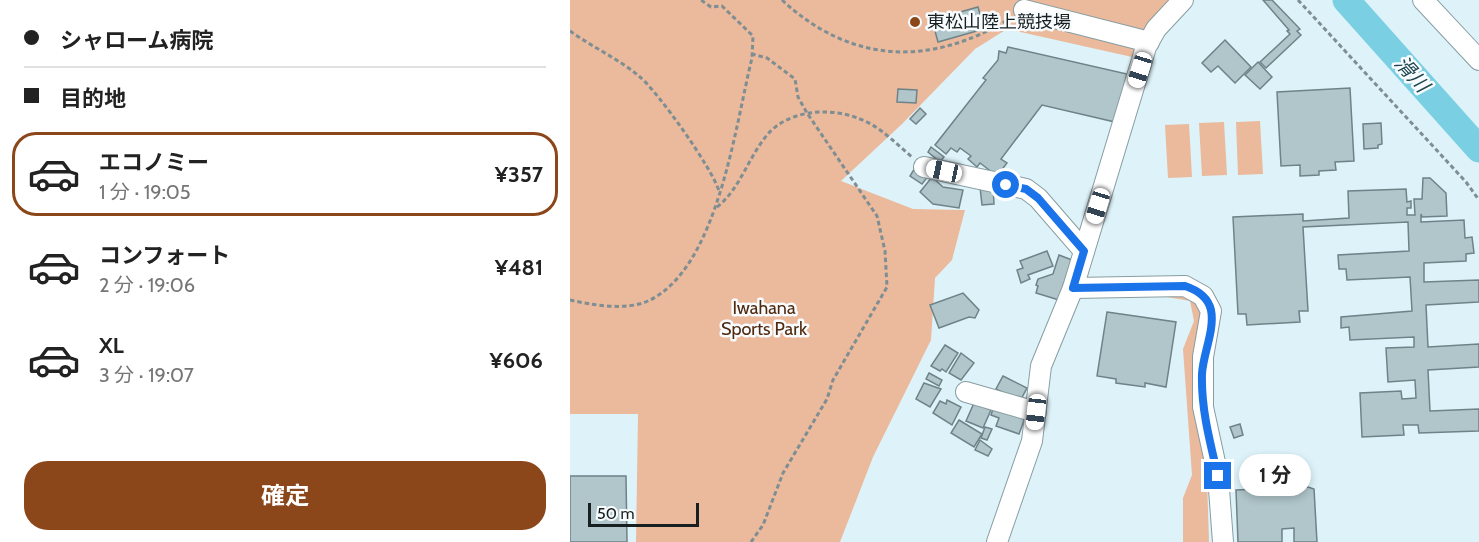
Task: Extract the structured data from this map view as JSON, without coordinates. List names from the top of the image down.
{
  "water": ["滑川"],
  "parks": ["Iwahana Sports Park"],
  "places": ["東松山陸上競技場"],
  "scale_bar": "50 m",
  "page": {
    "banner": ["シャローム病院", "目的地"],
    "list": [
      {
        "name": "エコノミー",
        "note": "1 分 · 19:05",
        "value": "¥357"
      },
      {
        "name": "コンフォート",
        "note": "2 分 · 19:06",
        "value": "¥481"
      },
      {
        "name": "XL",
        "note": "3 分 · 19:07",
        "value": "¥606"
      }
    ],
    "buttons": "確定",
    "bubble": "1 分",
    "scale": "50 m"
  }
}
